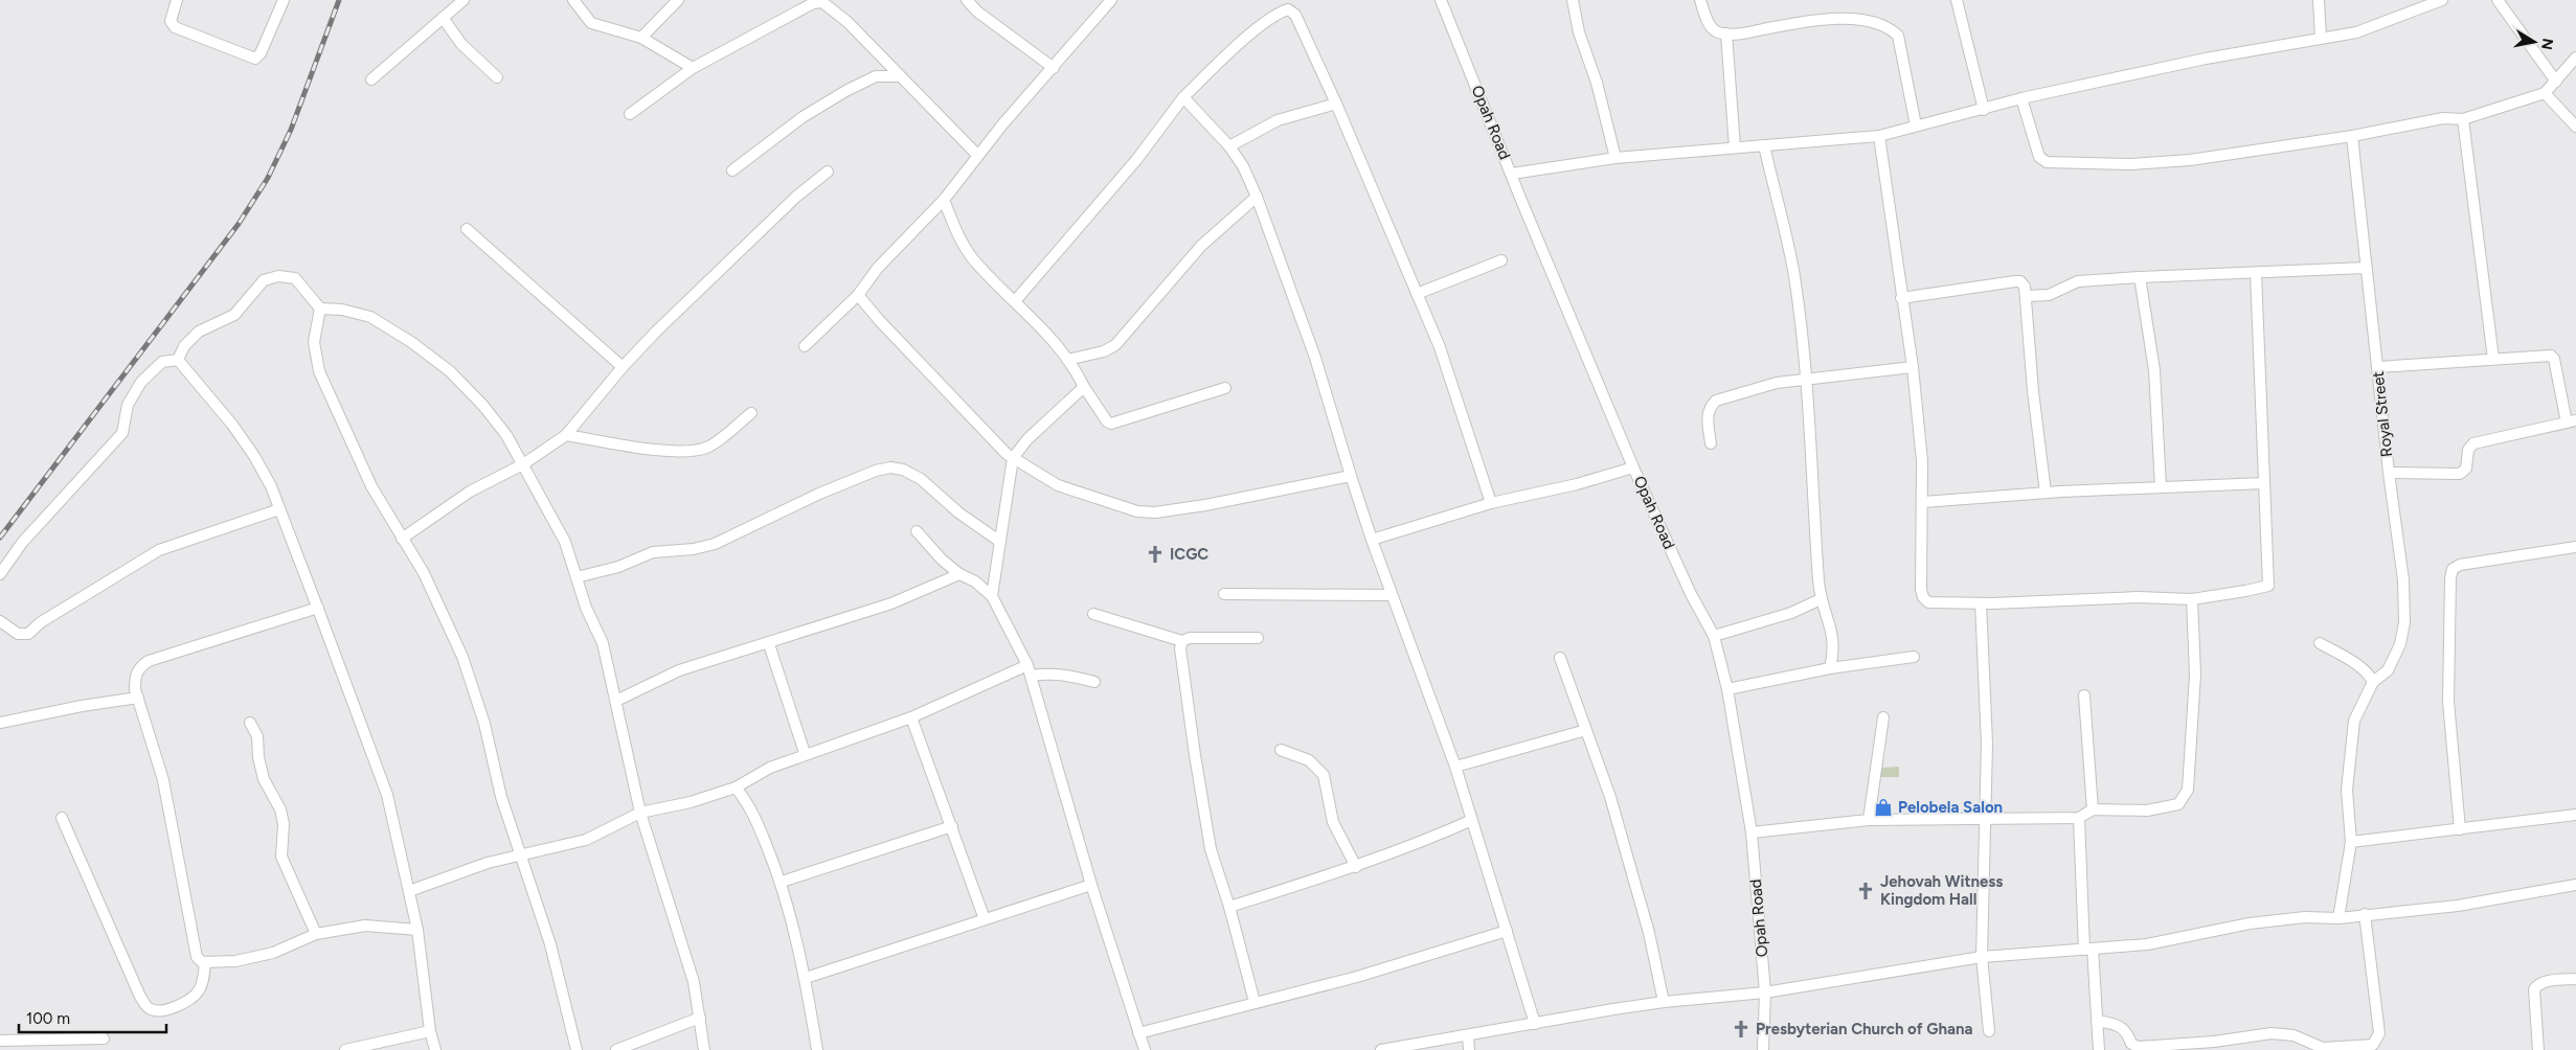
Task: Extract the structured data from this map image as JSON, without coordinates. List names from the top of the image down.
{
  "streets": {
    "street": ["Opah Road", "Royal Street"]
  },
  "places": {
    "church": ["ICGC", "Jehovah Witness Kingdom Hall", "Presbyterian Church of Ghana"],
    "shop": ["Pelobela Salon"]
  },
  "scale_bar": "100 m",
  "north": "right"
}
